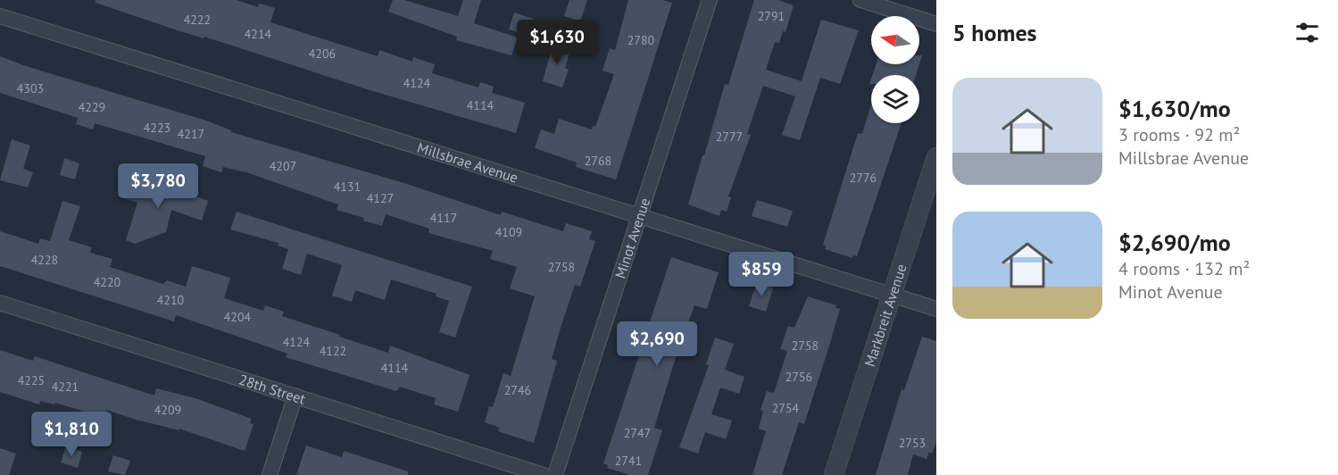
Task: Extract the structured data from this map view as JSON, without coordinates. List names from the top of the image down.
{
  "streets": {
    "street": [
      "Millsbrae Avenue",
      "Minot Avenue",
      "Markbreit Avenue",
      "28th Street"
    ]
  },
  "crossings": [
    ["Millsbrae Avenue", "Minot Avenue"],
    ["Millsbrae Avenue", "Markbreit Avenue"]
  ],
  "house_numbers": [
    "2791",
    "4222",
    "4214",
    "2780",
    "4206",
    "4124",
    "4303",
    "4114",
    "4229",
    "4223",
    "4217",
    "2777",
    "2768",
    "4207",
    "2776",
    "4131",
    "4127",
    "4117",
    "4109",
    "4228",
    "2758",
    "4220",
    "4210",
    "4204",
    "4124",
    "2758",
    "4122",
    "4114",
    "2756",
    "4225",
    "4221",
    "2746",
    "2754",
    "4209",
    "2747",
    "2753",
    "2741"
  ],
  "north": "left",
  "page": {
    "heading": "5 homes",
    "price": [
      "$1,630",
      "$3,780",
      "$859",
      "$2,690",
      "$1,810"
    ],
    "list": [
      {
        "name": "$1,630/mo",
        "note": "3 rooms · 92 m² · Millsbrae Avenue"
      },
      {
        "name": "$2,690/mo",
        "note": "4 rooms · 132 m² · Minot Avenue"
      }
    ]
  }
}
